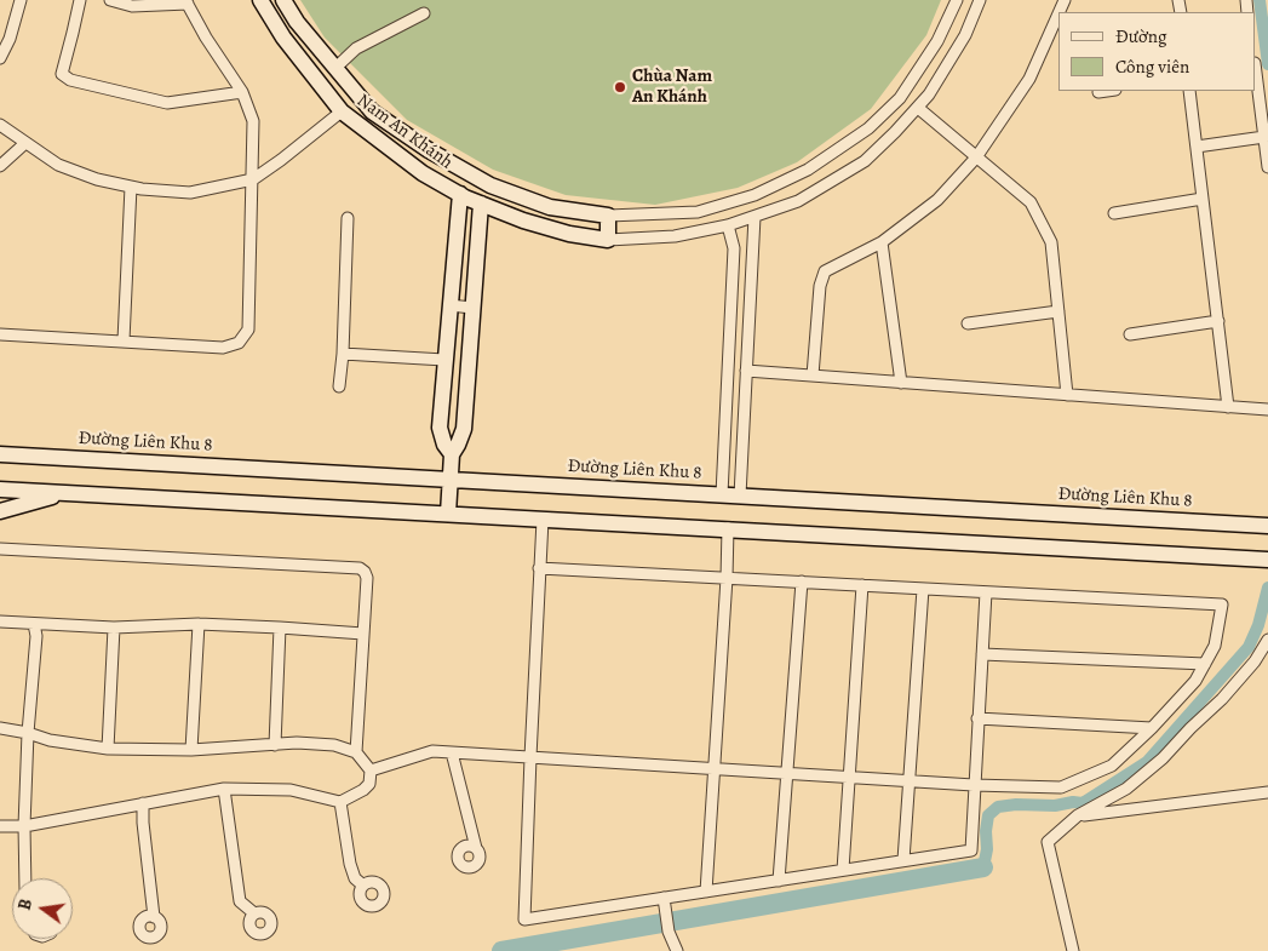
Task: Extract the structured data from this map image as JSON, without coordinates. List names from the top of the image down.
{
  "streets": {
    "street": ["Nam An Khánh", "Đường Liên Khu 8"]
  },
  "places": ["Chùa Nam An Khánh"],
  "legend": ["Đường", "Công viên"],
  "north": "left"
}
